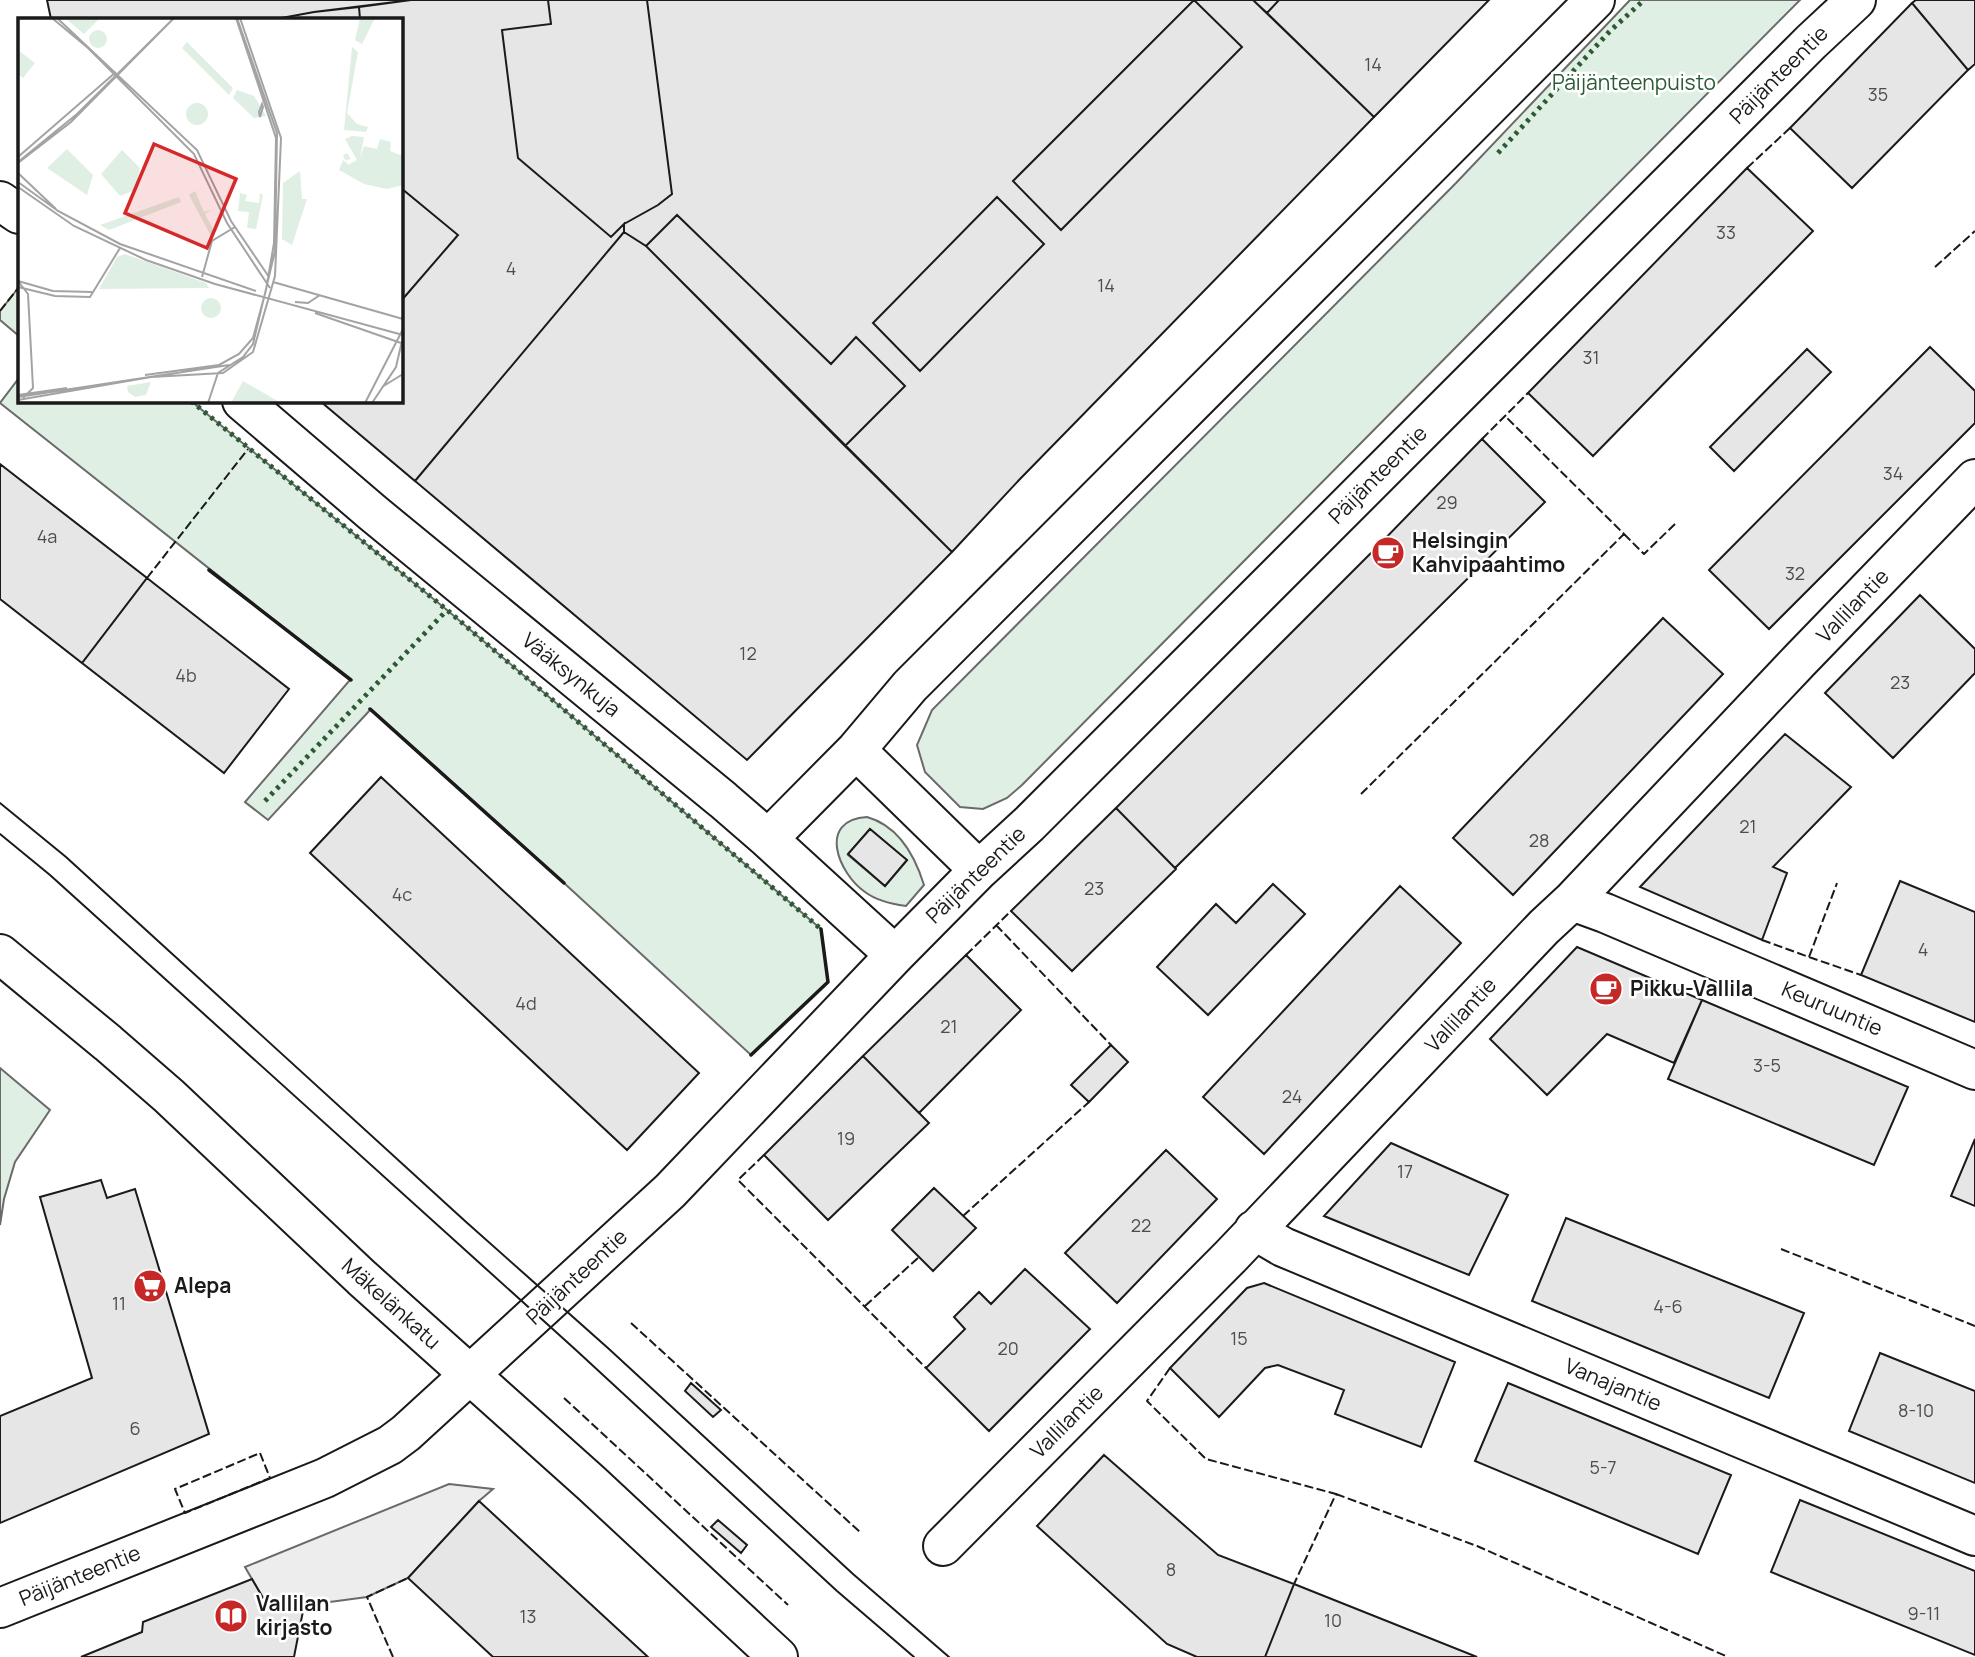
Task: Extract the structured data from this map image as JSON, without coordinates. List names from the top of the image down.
{
  "streets": {
    "street": [
      "Päijänteentie",
      "Vallilantie",
      "Vääksynkuja",
      "Keuruuntie",
      "Mäkelänkatu",
      "Vanajantie"
    ]
  },
  "crossings": [
    ["Päijänteentie", "Vääksynkuja"],
    ["Päijänteentie", "Mäkelänkatu"],
    ["Vallilantie", "Keuruuntie"],
    ["Vallilantie", "Vanajantie"]
  ],
  "parks": ["Päijänteenpuisto"],
  "places": {
    "cafe": ["Helsingin Kahvipaahtimo", "Pikku-Vallila"],
    "supermarket": ["Alepa"],
    "library": ["Vallilan kirjasto"]
  },
  "house_numbers": [
    "14",
    "35",
    "33",
    "4",
    "14",
    "31",
    "34",
    "29",
    "4a",
    "32",
    "12",
    "4b",
    "23",
    "21",
    "28",
    "23",
    "4c",
    "4",
    "4d",
    "21",
    "3-5",
    "24",
    "19",
    "17",
    "22",
    "11",
    "4-6",
    "15",
    "20",
    "8-10",
    "6",
    "5-7",
    "8",
    "9-11",
    "13",
    "10"
  ]
}
